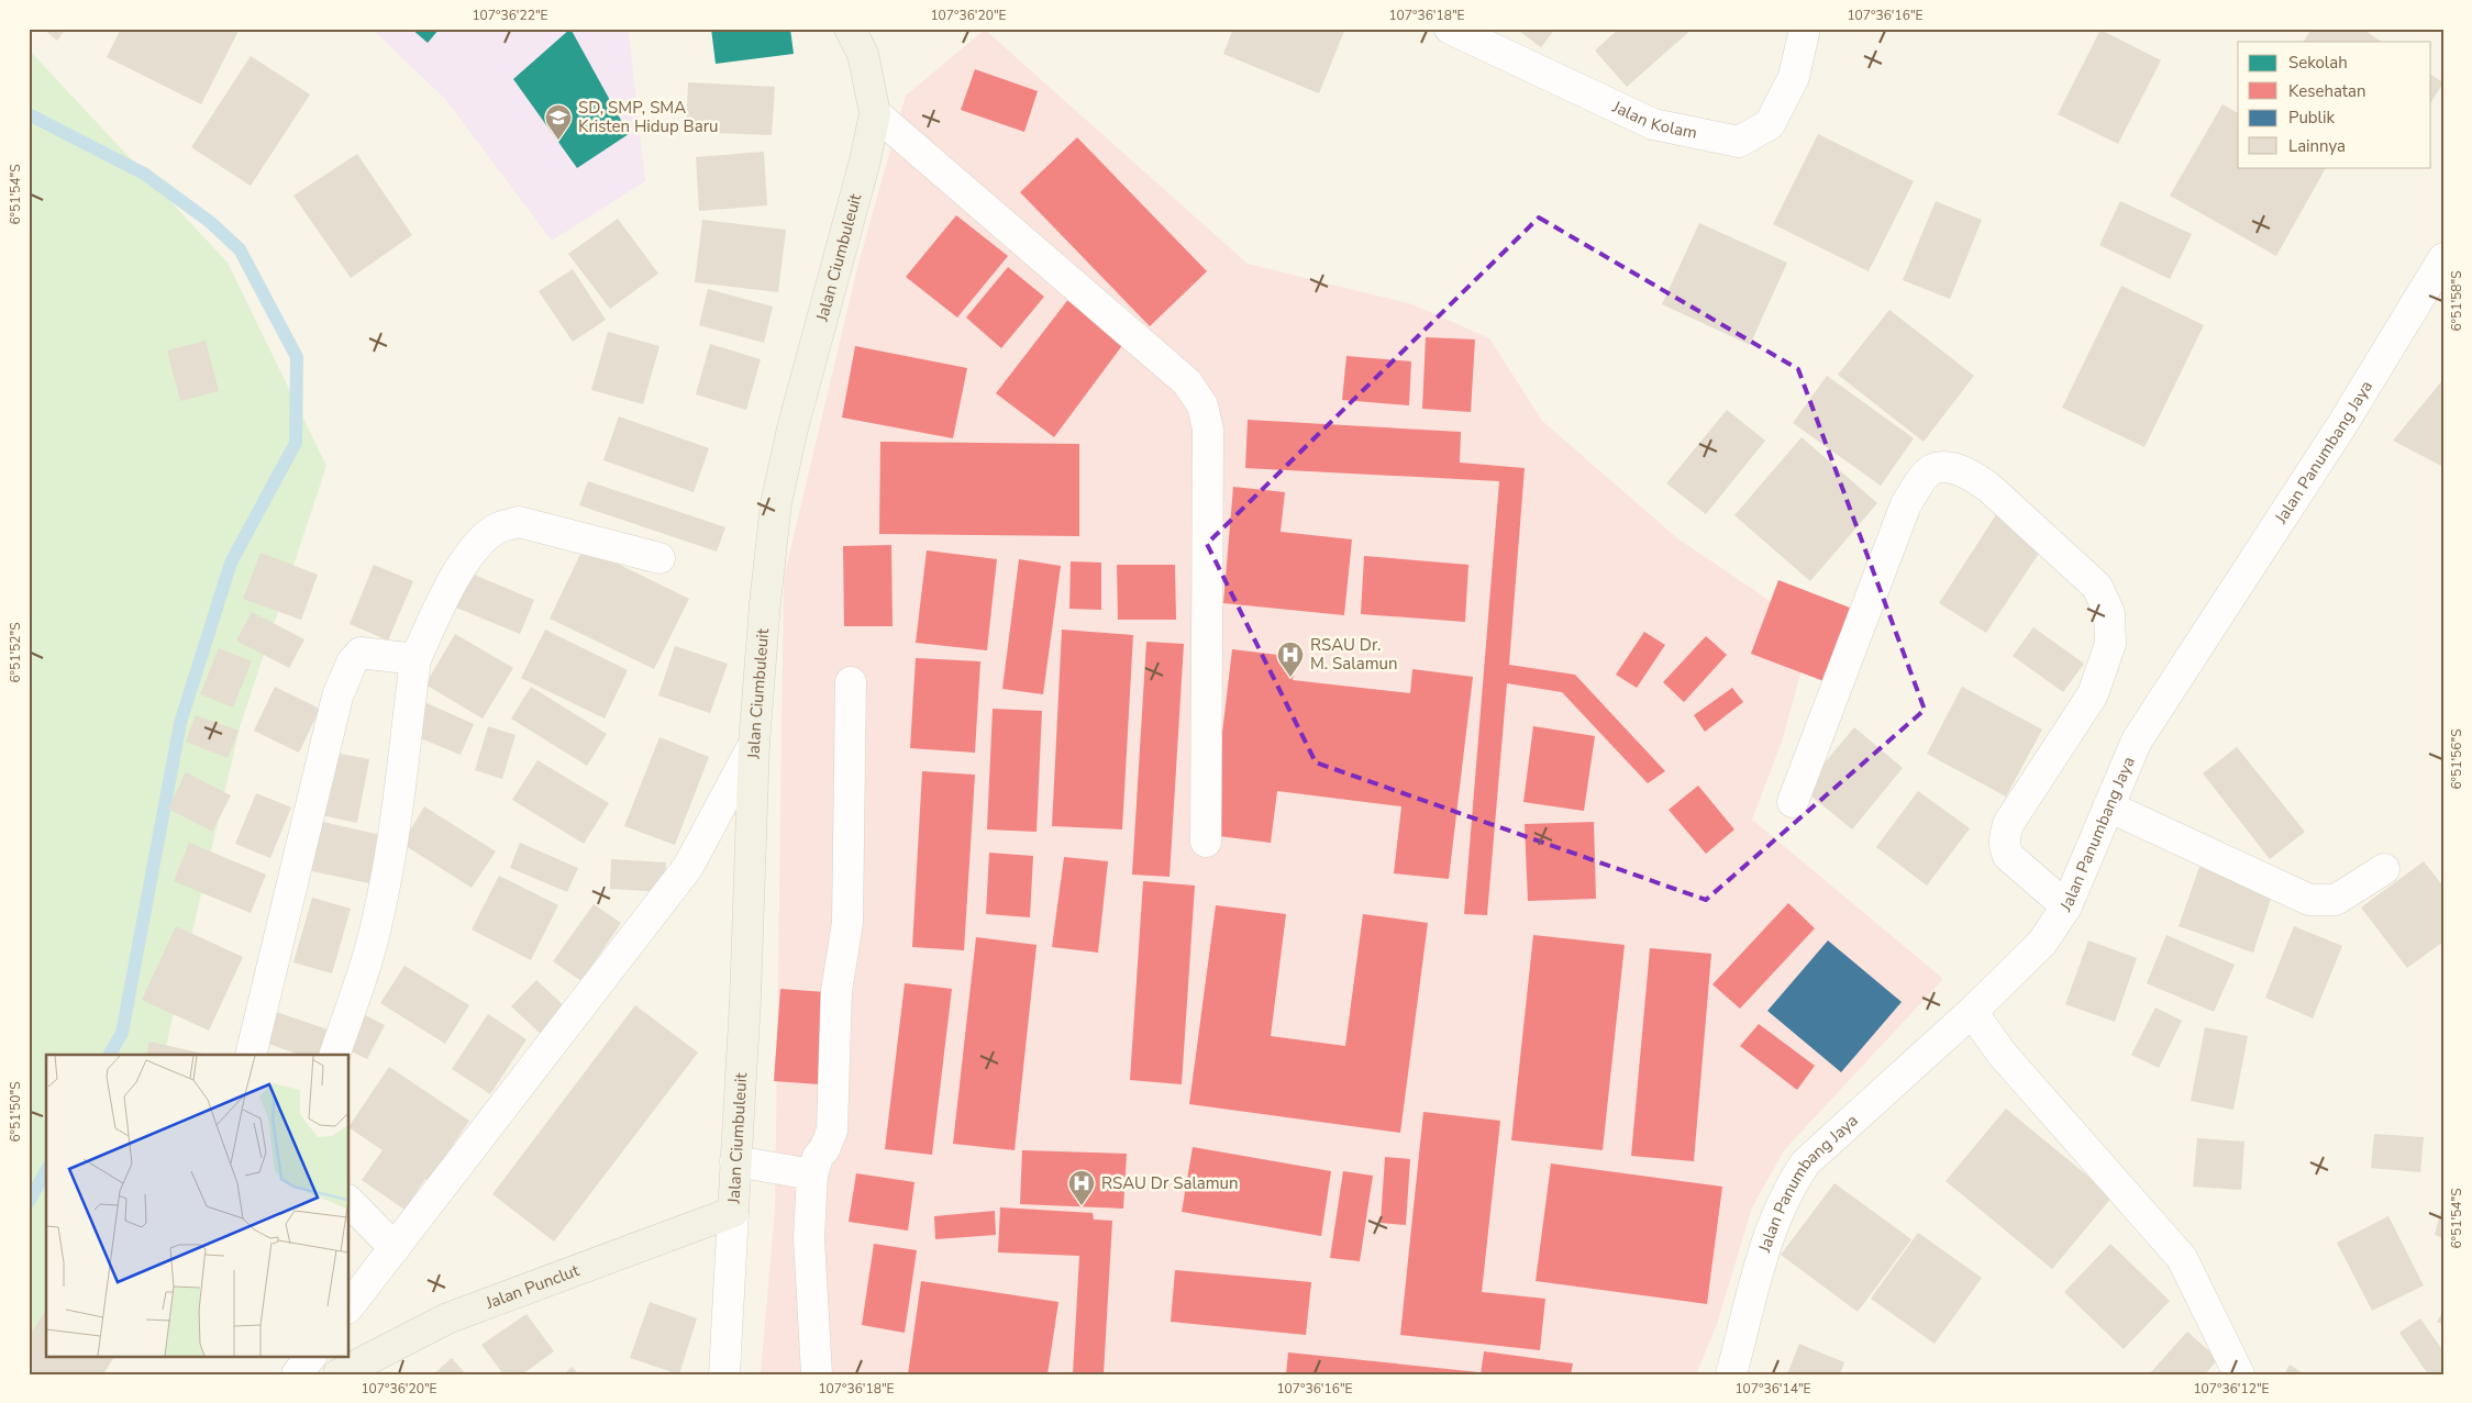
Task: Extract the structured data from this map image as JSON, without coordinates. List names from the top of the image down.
{
  "streets": {
    "main road": ["Jalan Ciumbuleuit", "Jalan Punclut"],
    "street": ["Jalan Kolam", "Jalan Panumbang Jaya"]
  },
  "crossings": [
    ["Jalan Ciumbuleuit", "Jalan Punclut"]
  ],
  "places": {
    "school or university": ["SD, SMP, SMA Kristen Hidup Baru"],
    "hospital": ["RSAU Dr. M. Salamun", "RSAU Dr Salamun"]
  },
  "legend": [
    "Sekolah",
    "Kesehatan",
    "Publik",
    "Lainnya"
  ],
  "coordinates": [
    "107°36'22\"E",
    "107°36'20\"E",
    "107°36'18\"E",
    "107°36'16\"E",
    "6°51'54\"S",
    "6°51'58\"S",
    "6°51'52\"S",
    "6°51'56\"S",
    "6°51'50\"S",
    "107°36'14\"E",
    "107°36'12\"E"
  ]
}
